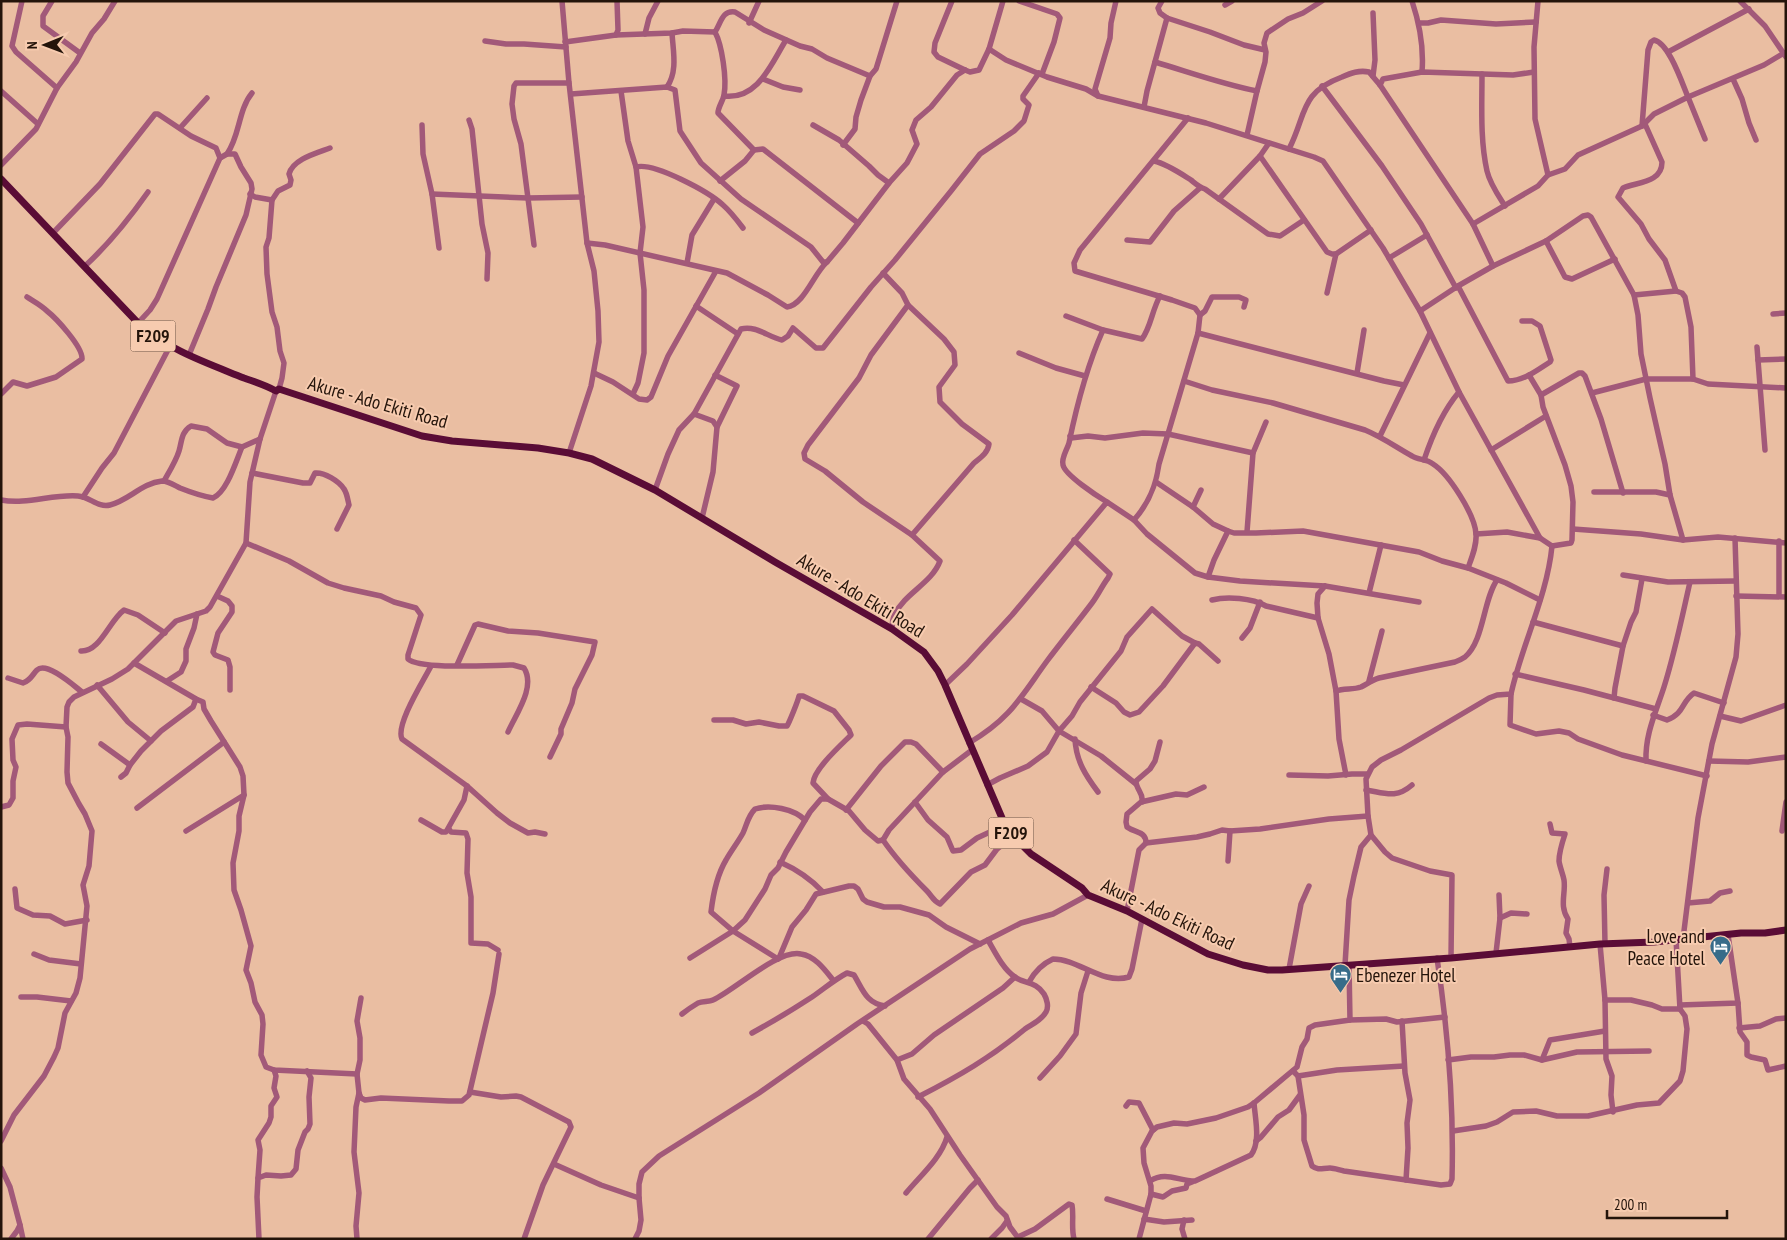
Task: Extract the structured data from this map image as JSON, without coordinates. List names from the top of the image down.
{
  "streets": {
    "main road": ["F209", "Akure - Ado Ekiti Road"]
  },
  "places": {
    "hotel": ["Love and Peace Hotel", "Ebenezer Hotel"]
  },
  "scale_bar": "200 m",
  "north": "left"
}
